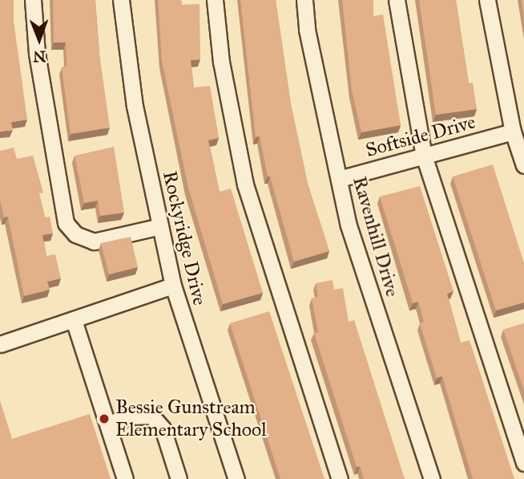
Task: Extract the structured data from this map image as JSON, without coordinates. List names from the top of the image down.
{
  "streets": {
    "street": ["Softside Drive", "Ravenhill Drive", "Rockyridge Drive"]
  },
  "crossings": [
    ["Softside Drive", "Ravenhill Drive"]
  ],
  "places": ["Bessie Gunstream Elementary School"],
  "north": "bottom"
}
